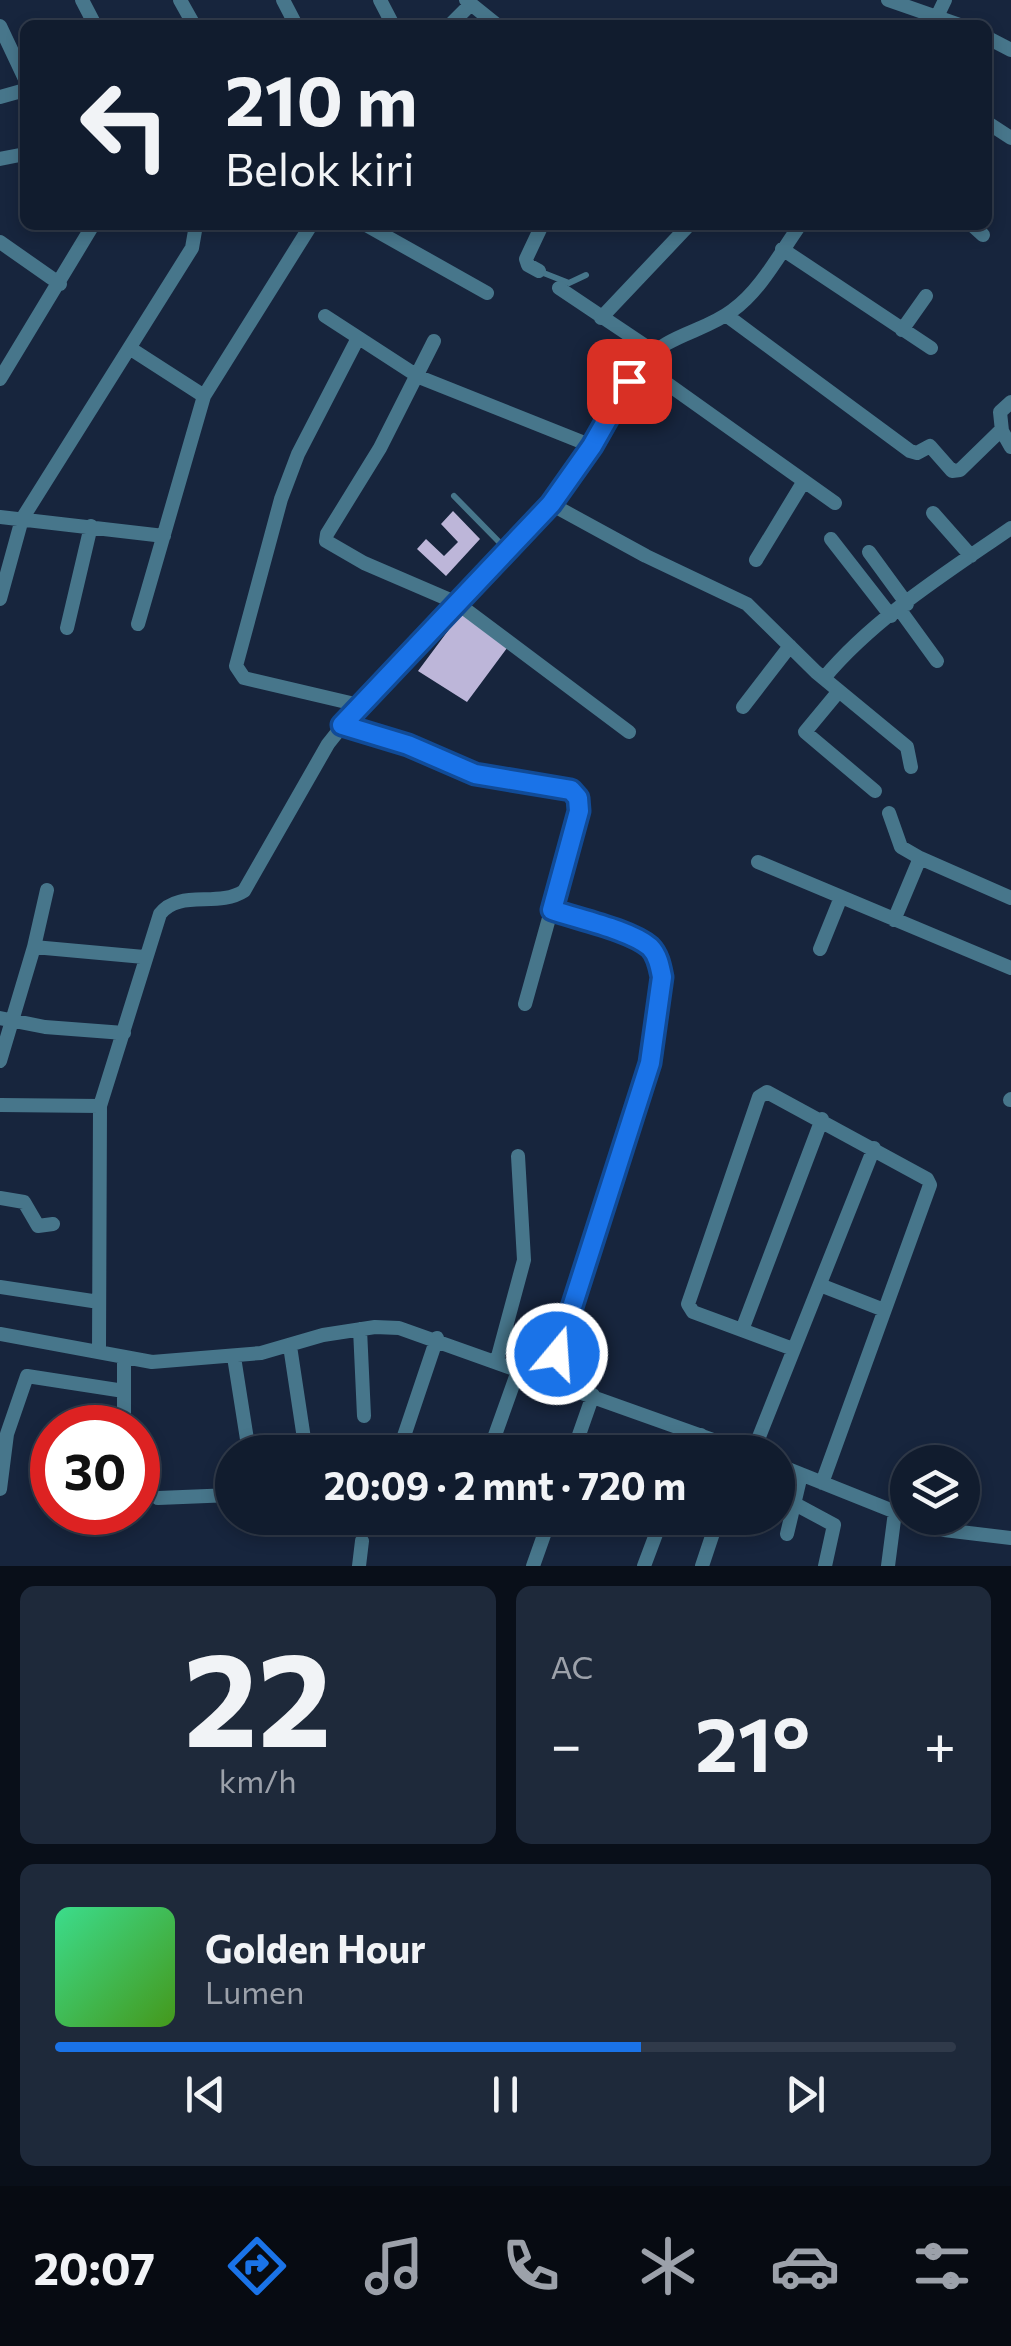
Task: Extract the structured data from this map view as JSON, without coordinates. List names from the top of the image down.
{
  "page": {
    "turn": ["210 m", "Belok kiri"],
    "limit": "30",
    "trip": "20:09 · 2 mnt · 720 m",
    "tile": [
      ["22", "km/h"],
      "AC"
    ],
    "heat": ["−", "21°", "+"],
    "song": ["Golden Hour", "Lumen"],
    "tabs": "20:07"
  }
}
